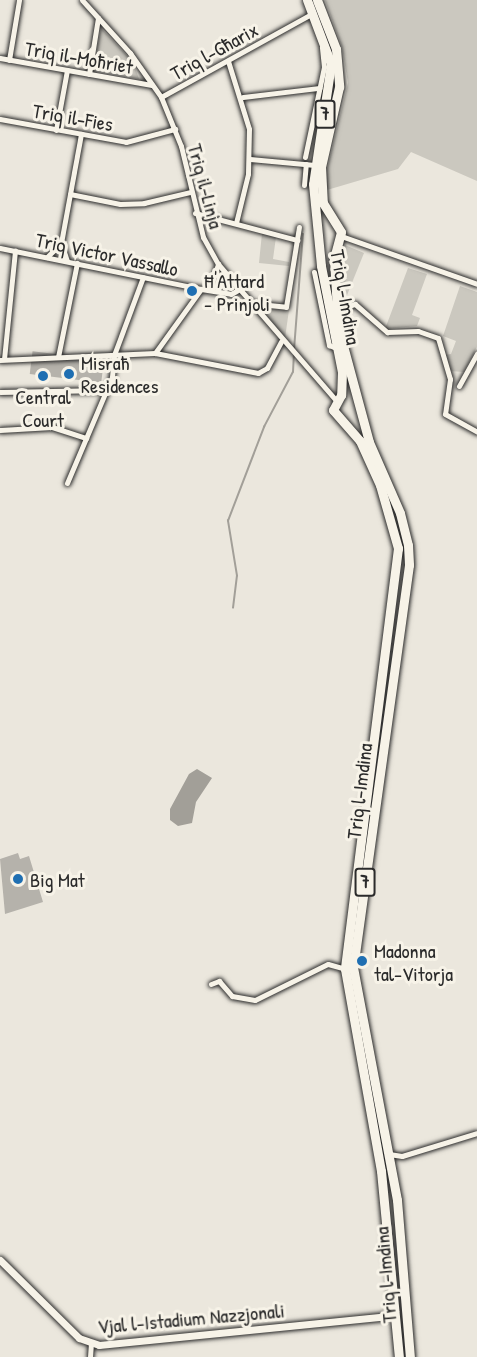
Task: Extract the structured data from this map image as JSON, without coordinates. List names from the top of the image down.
{
  "streets": {
    "highway": ["7", "Triq l-Imdina"],
    "main road": ["Vjal l-Istadium Nazzjonali"],
    "street": [
      "Triq l-Għarix",
      "Triq il-Moħriet",
      "Triq il-Fies",
      "Triq il-Linja",
      "Triq Victor Vassallo"
    ]
  },
  "crossings": [
    ["Triq l-Għarix", "Triq il-Linja"],
    ["Triq l-Għarix", "Triq l-Imdina"],
    ["Triq il-Moħriet", "Triq il-Linja"],
    ["Triq il-Fies", "Triq il-Linja"],
    ["Triq il-Linja", "Triq Victor Vassallo"],
    ["Triq il-Linja", "Triq l-Imdina"]
  ],
  "places": [
    "Ħ'Attard - Prinjoli",
    "Misraħ Residences",
    "Central Court",
    "Big Mat",
    "Madonna tal-Vitorja"
  ]
}
